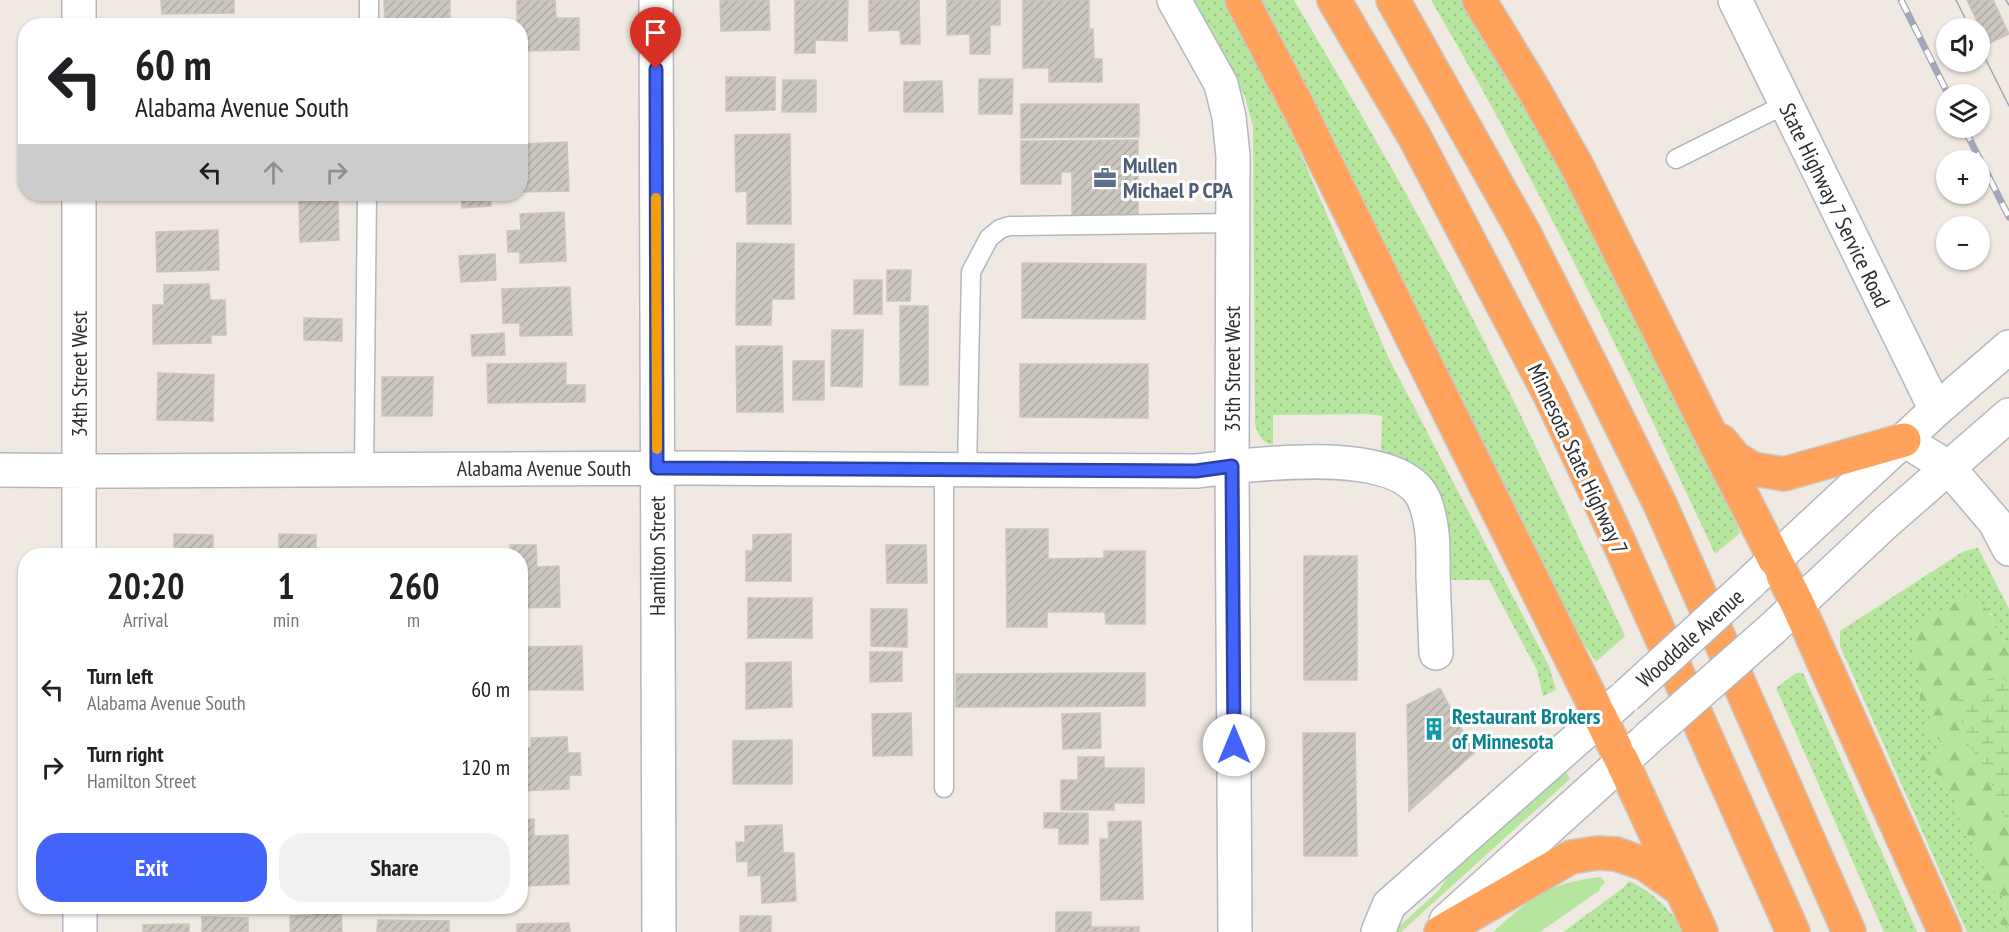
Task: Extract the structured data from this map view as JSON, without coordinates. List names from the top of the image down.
{
  "streets": {
    "highway": ["Minnesota State Highway 7"],
    "street": [
      "State Highway 7 Service Road",
      "35th Street West",
      "34th Street West",
      "Alabama Avenue South",
      "Hamilton Street",
      "Wooddale Avenue"
    ]
  },
  "crossings": [
    ["State Highway 7 Service Road", "Wooddale Avenue"],
    ["35th Street West", "Alabama Avenue South"],
    ["34th Street West", "Alabama Avenue South"],
    ["Alabama Avenue South", "Hamilton Street"]
  ],
  "places": {
    "office": ["Mullen Michael P CPA"],
    "building": ["Restaurant Brokers of Minnesota"]
  },
  "page": {
    "map_buttons": ["+", "−"],
    "turn": ["60 m", "Alabama Avenue South"],
    "eta": [
      "20:20",
      "Arrival",
      "1",
      "min",
      "260",
      "m"
    ],
    "list": [
      {
        "name": "Turn left",
        "note": "Alabama Avenue South",
        "value": "60 m"
      },
      {
        "name": "Turn right",
        "note": "Hamilton Street",
        "value": "120 m"
      }
    ],
    "buttons": ["Exit", "Share"]
  }
}
